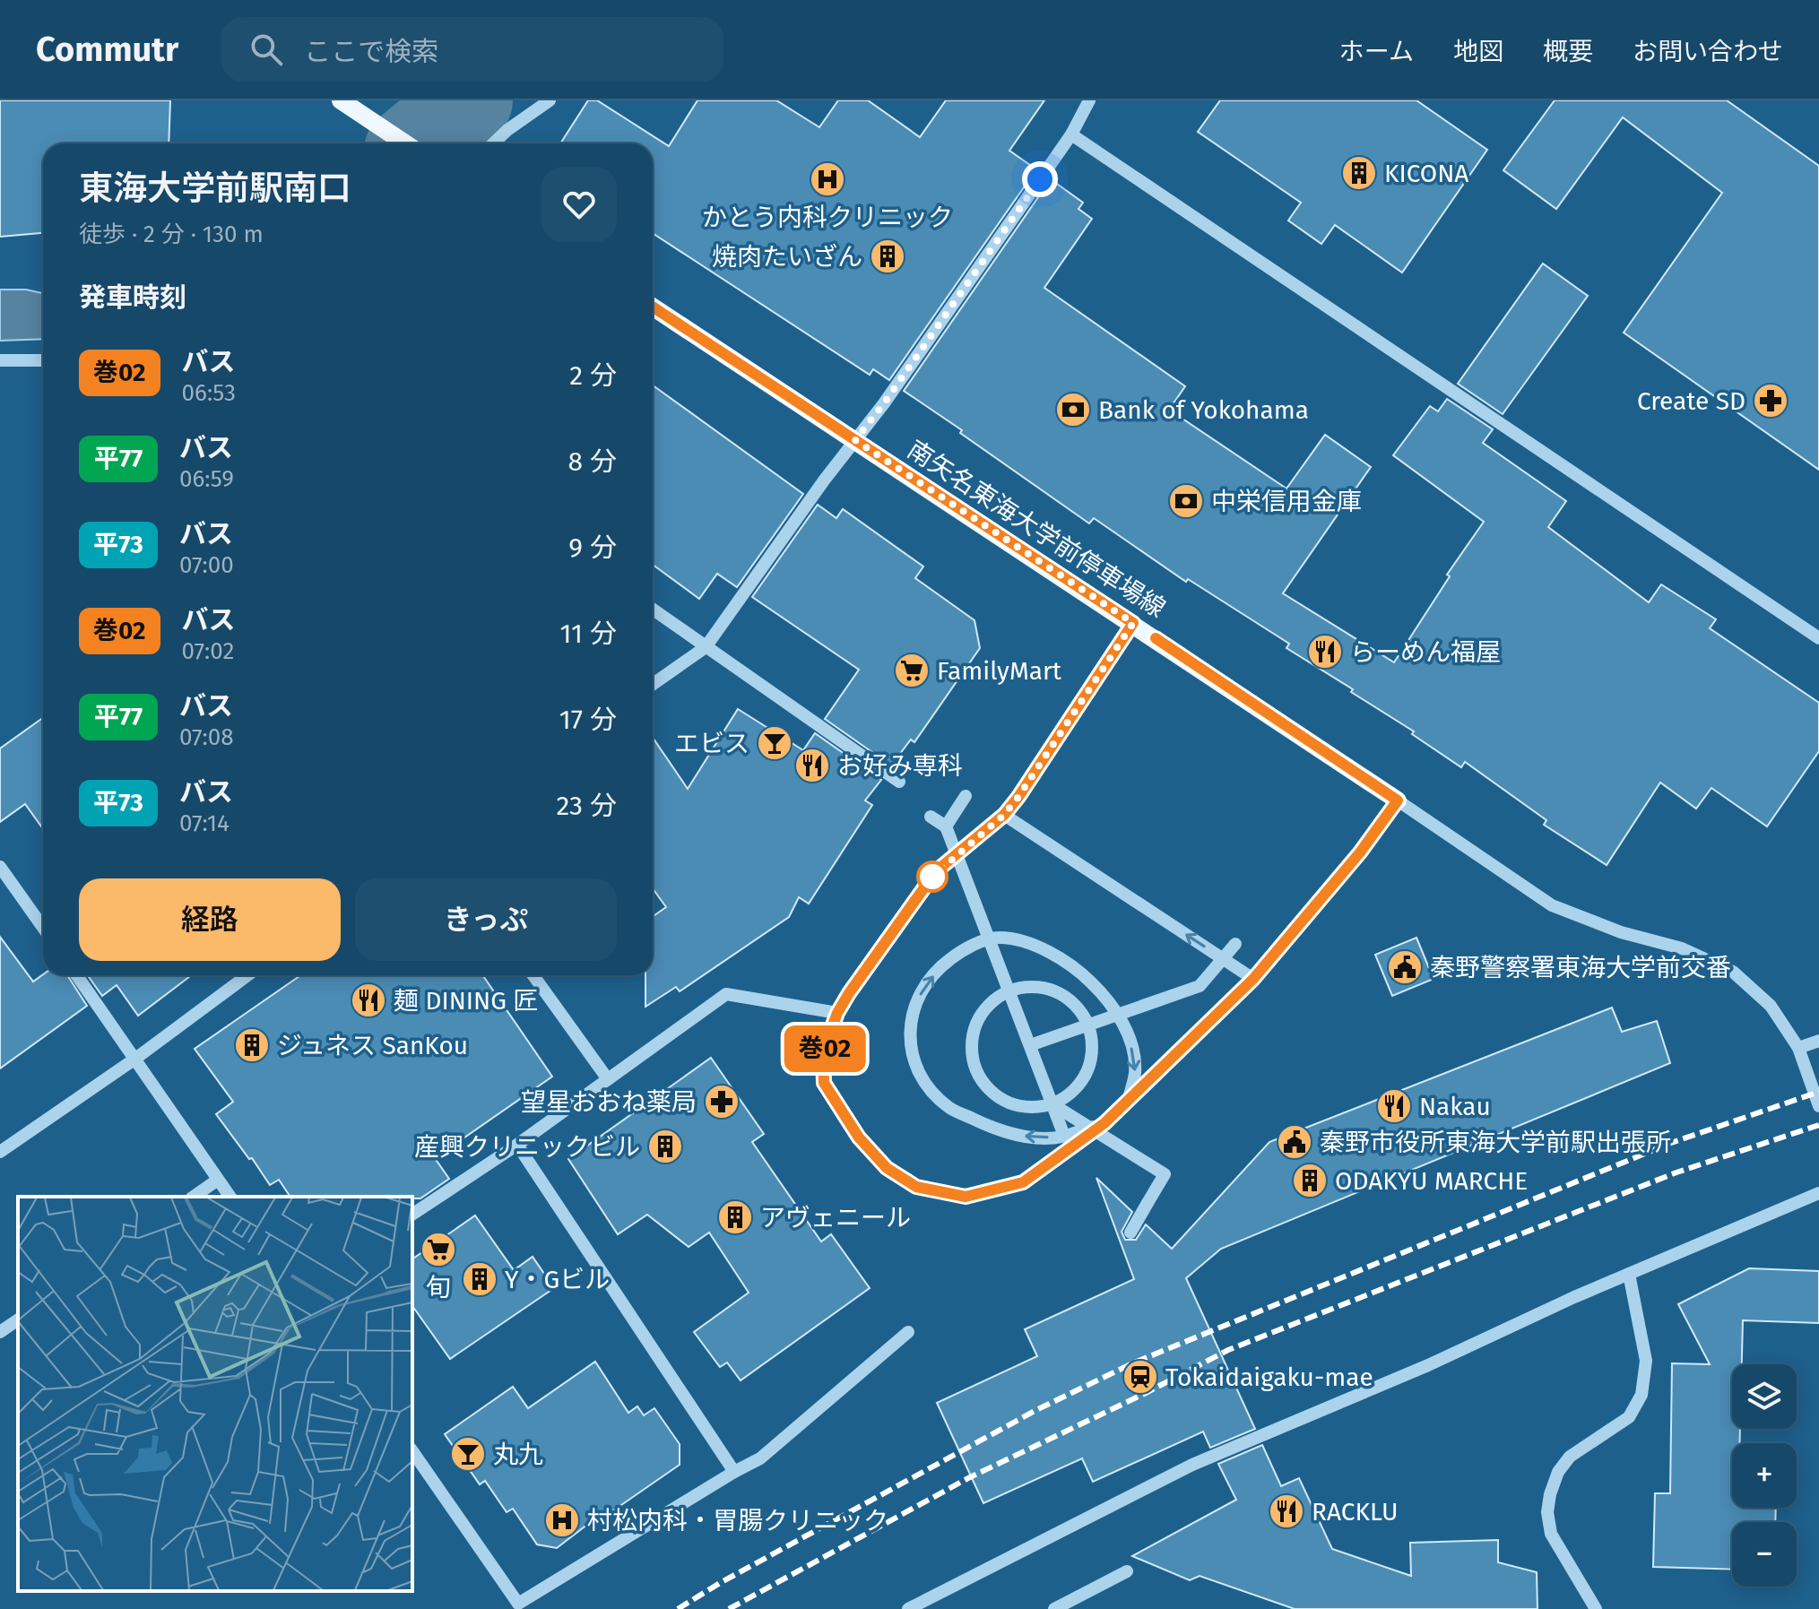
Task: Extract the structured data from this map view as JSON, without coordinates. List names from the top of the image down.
{
  "streets": {
    "main road": ["南矢名東海大学前停車場線"]
  },
  "places": {
    "building": [
      "KICONA",
      "焼肉たいざん",
      "ジュネス SanKou",
      "産興クリニックビル",
      "ODAKYU MARCHE",
      "アヴェニール",
      "Y・Gビル"
    ],
    "hospital": ["かとう内科クリニック", "村松内科・胃腸クリニック"],
    "pharmacy": ["Create SD", "望星おおね薬局"],
    "bank": ["Bank of Yokohama", "中栄信用金庫"],
    "restaurant": [
      "らーめん福屋",
      "お好み専科",
      "麺 DINING 匠",
      "Nakau",
      "RACKLU"
    ],
    "supermarket": ["FamilyMart", "旬"],
    "bar": ["エビス", "丸九"],
    "public building": ["秦野警察署東海大学前交番", "秦野市役所東海大学前駅出張所"],
    "station": ["Tokaidaigaku-mae"]
  },
  "lines": ["bus line 巻02"],
  "page": {
    "header": "Commutr",
    "search": "ここで検索",
    "nav": [
      "ホーム",
      "地図",
      "概要",
      "お問い合わせ"
    ],
    "on_map": "巻02",
    "heading": [
      ["東海大学前駅南口", "徒歩 · 2 分 · 130 m"],
      "発車時刻"
    ],
    "list": [
      {
        "mark": "巻02",
        "name": "バス",
        "note": "06:53",
        "value": "2 分"
      },
      {
        "mark": "平77",
        "name": "バス",
        "note": "06:59",
        "value": "8 分"
      },
      {
        "mark": "平73",
        "name": "バス",
        "note": "07:00",
        "value": "9 分"
      },
      {
        "mark": "巻02",
        "name": "バス",
        "note": "07:02",
        "value": "11 分"
      },
      {
        "mark": "平77",
        "name": "バス",
        "note": "07:08",
        "value": "17 分"
      },
      {
        "mark": "平73",
        "name": "バス",
        "note": "07:14",
        "value": "23 分"
      }
    ],
    "buttons": ["経路", "きっぷ"],
    "map_buttons": ["+", "−"]
  }
}
